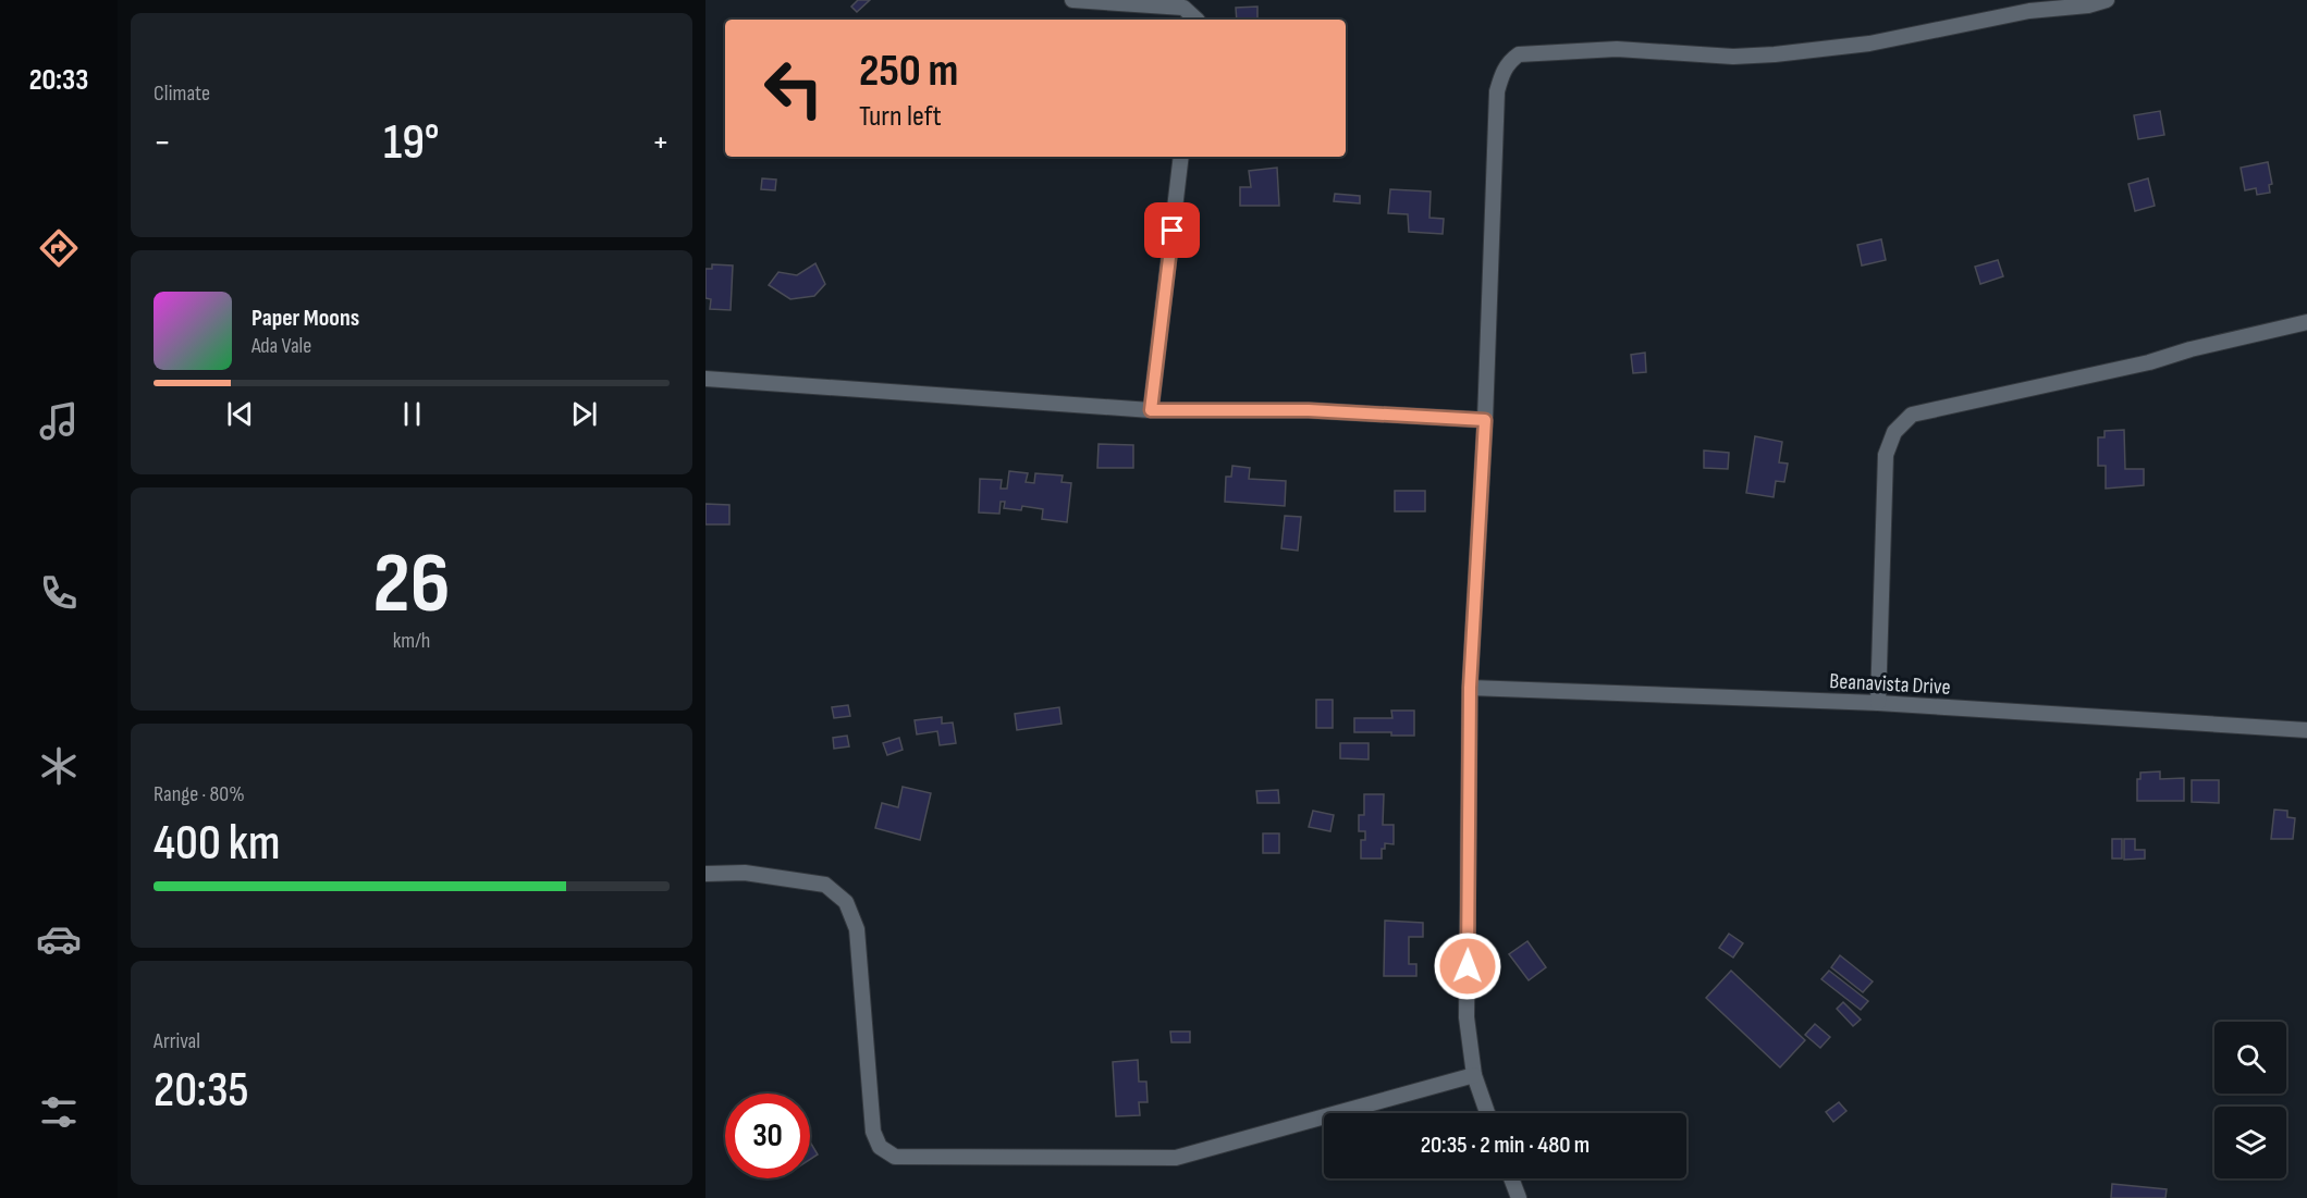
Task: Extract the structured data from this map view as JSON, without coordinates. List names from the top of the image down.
{
  "streets": {
    "street": ["Beanavista Drive"]
  },
  "page": {
    "tabs": "20:33",
    "tile": [
      "Climate",
      ["26", "km/h"],
      ["Range · 80%", "400 km"],
      ["Arrival", "20:35"]
    ],
    "turn": ["250 m", "Turn left"],
    "heat": ["−", "19°", "+"],
    "song": ["Paper Moons", "Ada Vale"],
    "limit": "30",
    "trip": "20:35 · 2 min · 480 m"
  }
}
